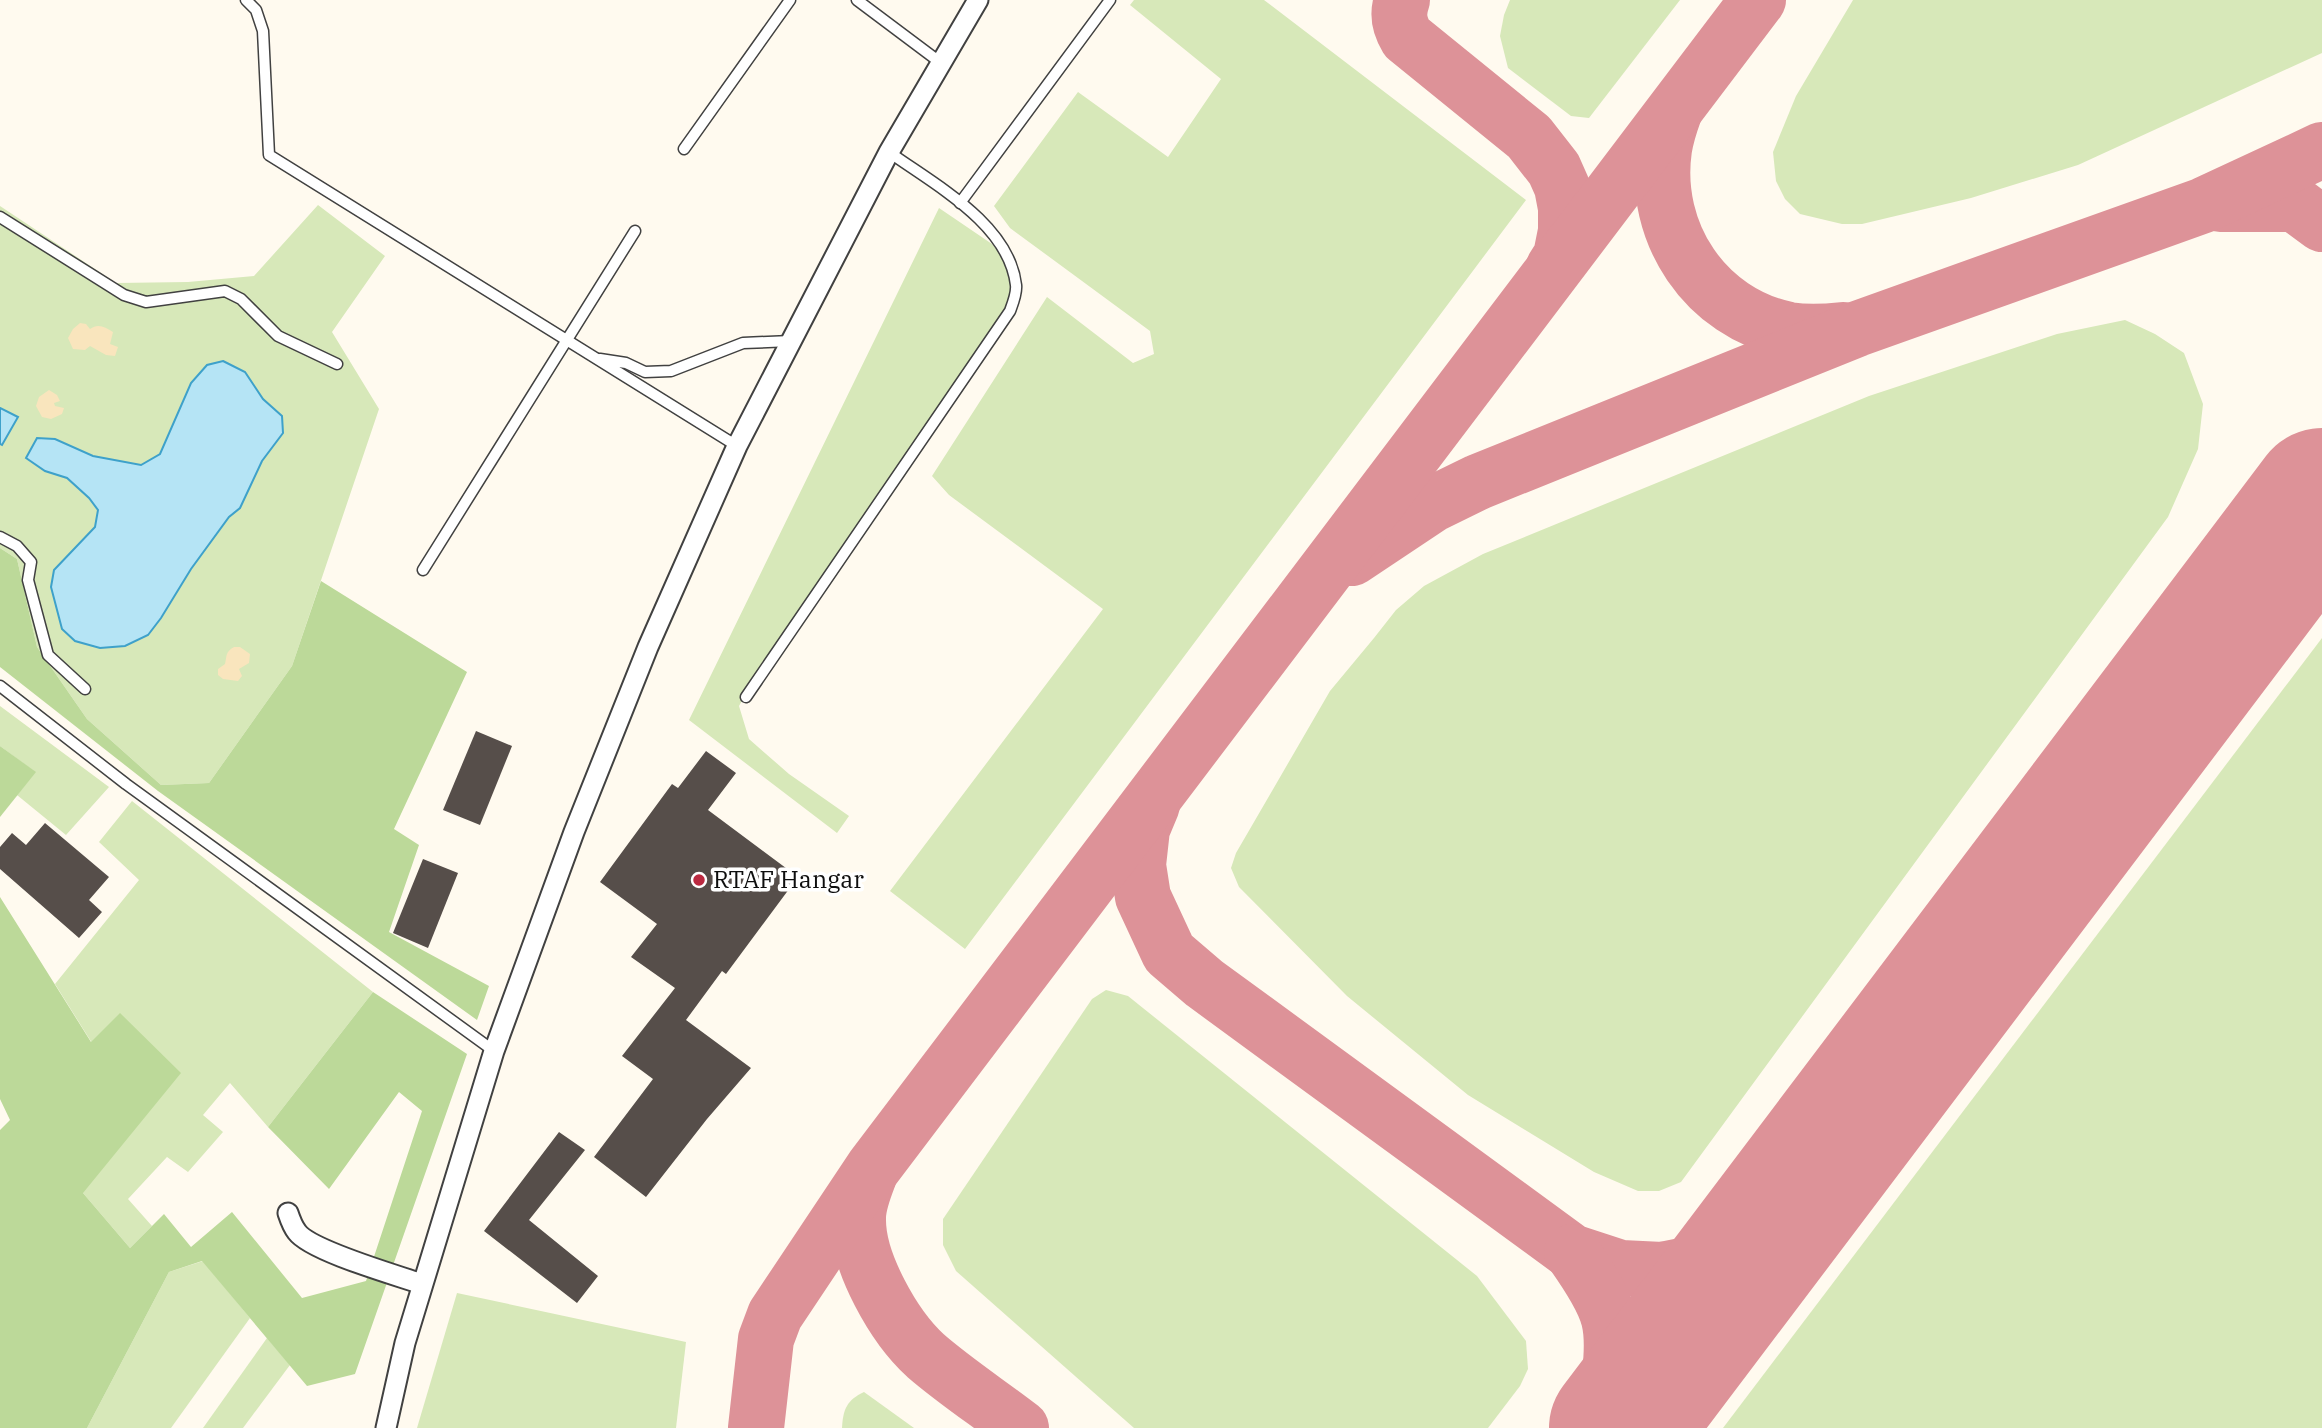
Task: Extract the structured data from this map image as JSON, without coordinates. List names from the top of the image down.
{
  "places": ["RTAF Hangar"]
}
